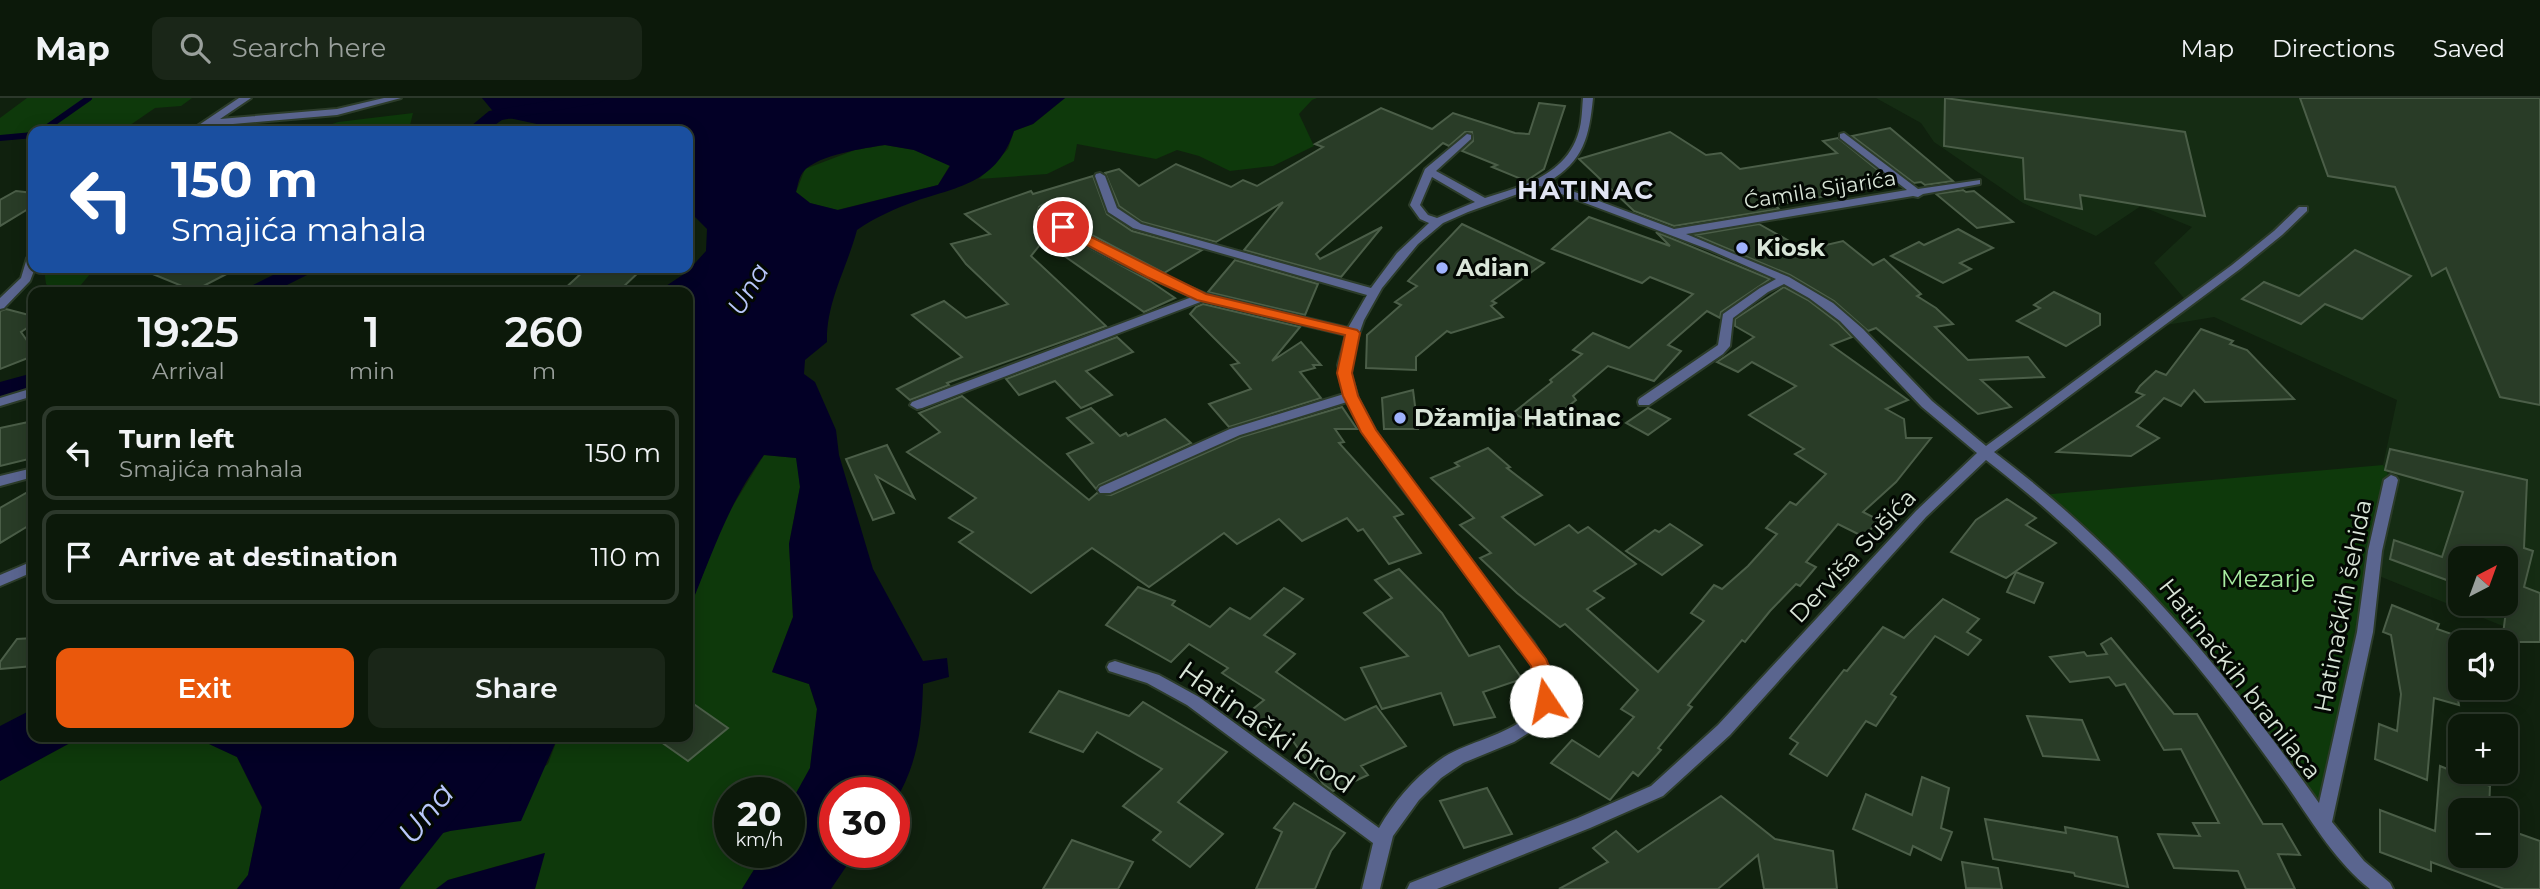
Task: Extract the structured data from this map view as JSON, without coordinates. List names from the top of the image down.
{
  "streets": {
    "street": [
      "Ćamila Sijarića",
      "Derviša Sušića",
      "Hatinačkih šehida",
      "Hatinačkih branilaca",
      "Hatinački brod"
    ]
  },
  "crossings": [
    ["Ćamila Sijarića", "Hatinačkih branilaca"],
    ["Derviša Sušića", "Hatinačkih branilaca"],
    ["Hatinačkih šehida", "Hatinačkih branilaca"]
  ],
  "districts": ["HATINAC"],
  "water": ["Una"],
  "parks": ["Mezarje"],
  "places": ["Kiosk", "Adian", "Džamija Hatinac"],
  "north": "top right",
  "page": {
    "header": "Map",
    "search": "Search here",
    "nav": ["Map", "Directions", "Saved"],
    "turn": ["150 m", "Smajića mahala"],
    "eta": [
      "19:25",
      "Arrival",
      "1",
      "min",
      "260",
      "m"
    ],
    "list": [
      {
        "name": "Turn left",
        "note": "Smajića mahala",
        "value": "150 m"
      },
      {
        "name": "Arrive at destination",
        "value": "110 m"
      }
    ],
    "map_buttons": ["+", "−"],
    "buttons": ["Exit", "Share"],
    "speed": "20 km/h",
    "limit": "30"
  }
}
